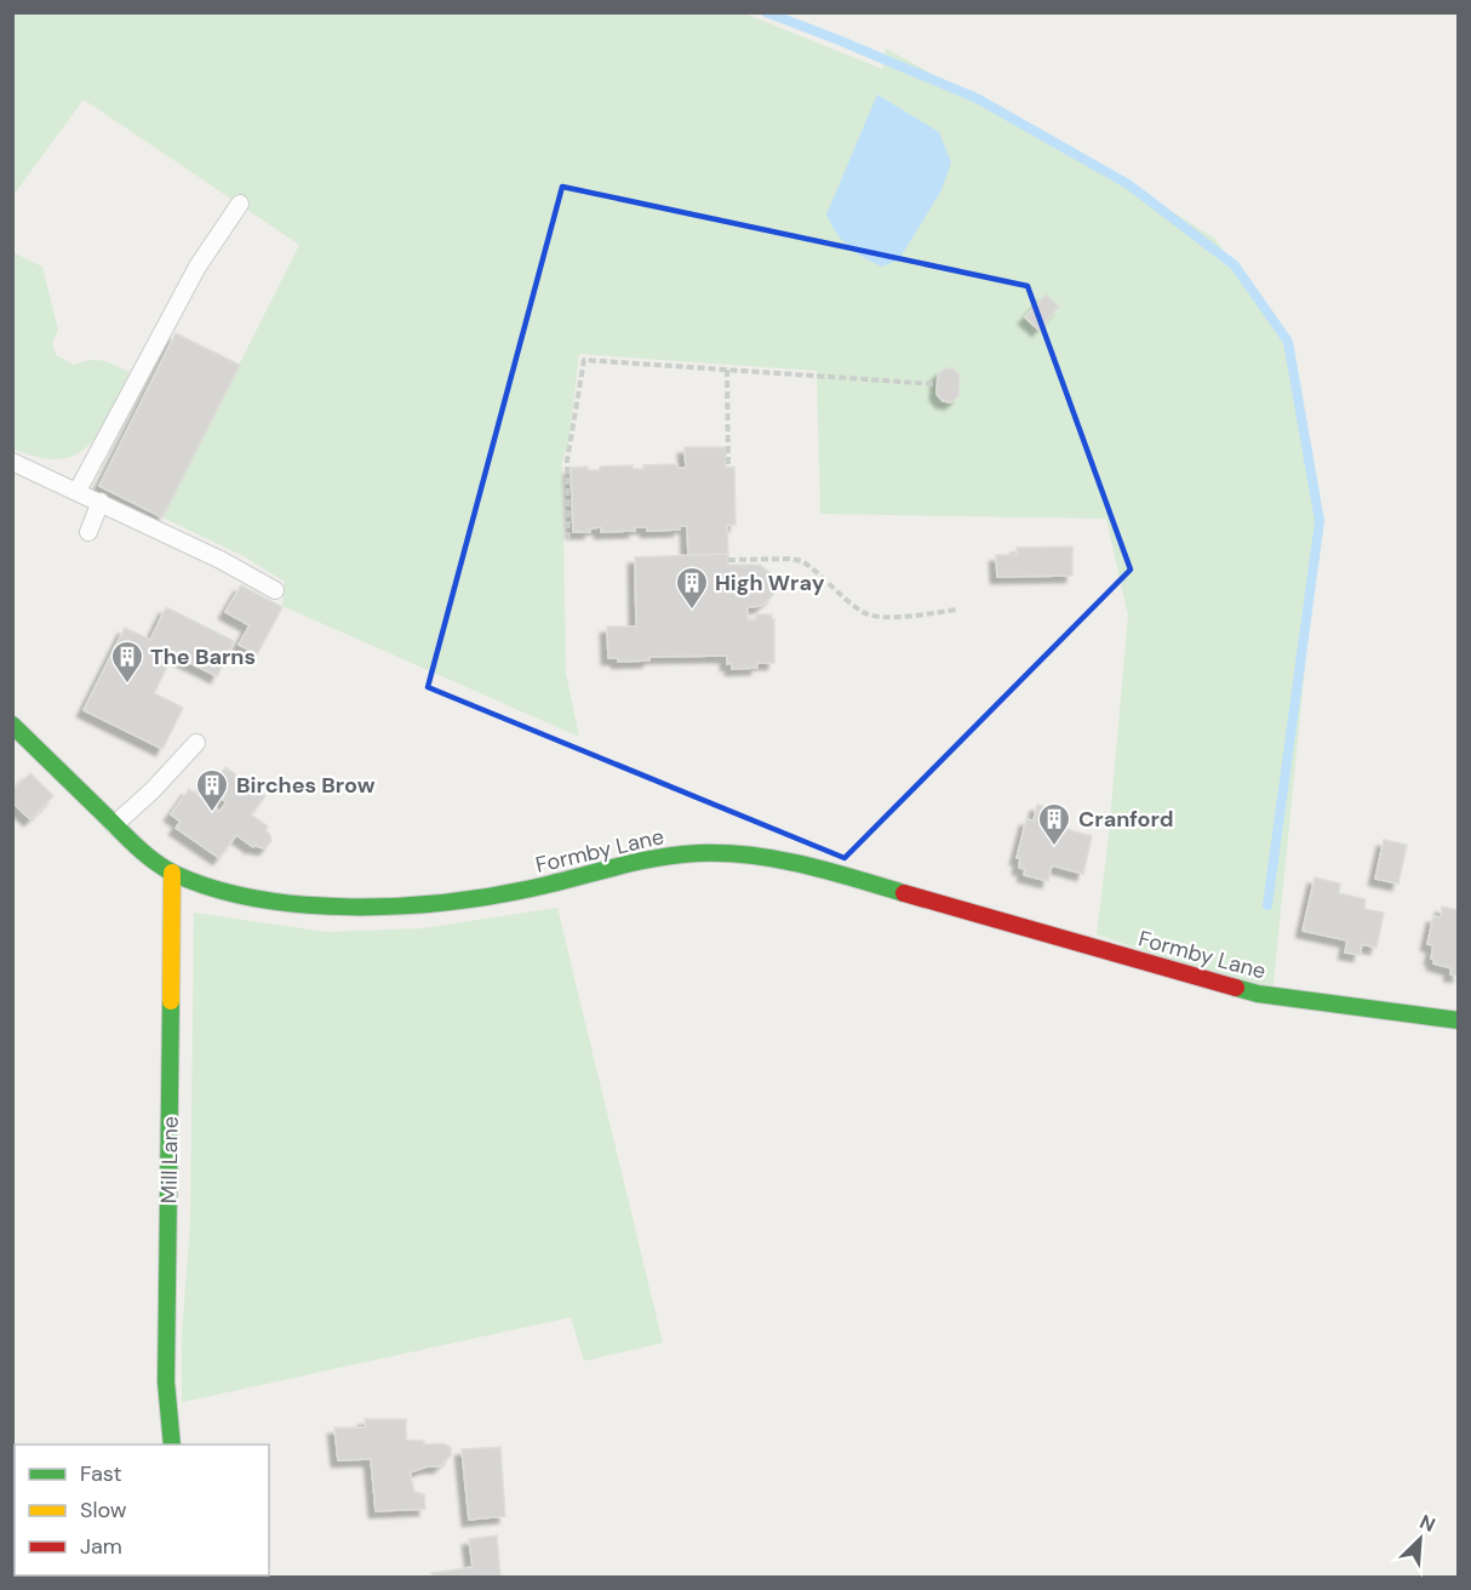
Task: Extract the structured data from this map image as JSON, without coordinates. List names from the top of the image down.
{
  "streets": {
    "main road": ["Formby Lane", "Mill Lane"]
  },
  "crossings": [
    ["Formby Lane", "Mill Lane"]
  ],
  "places": {
    "building": [
      "High Wray",
      "The Barns",
      "Birches Brow",
      "Cranford"
    ]
  },
  "legend": ["Fast", "Slow", "Jam"],
  "north": "top right"
}
